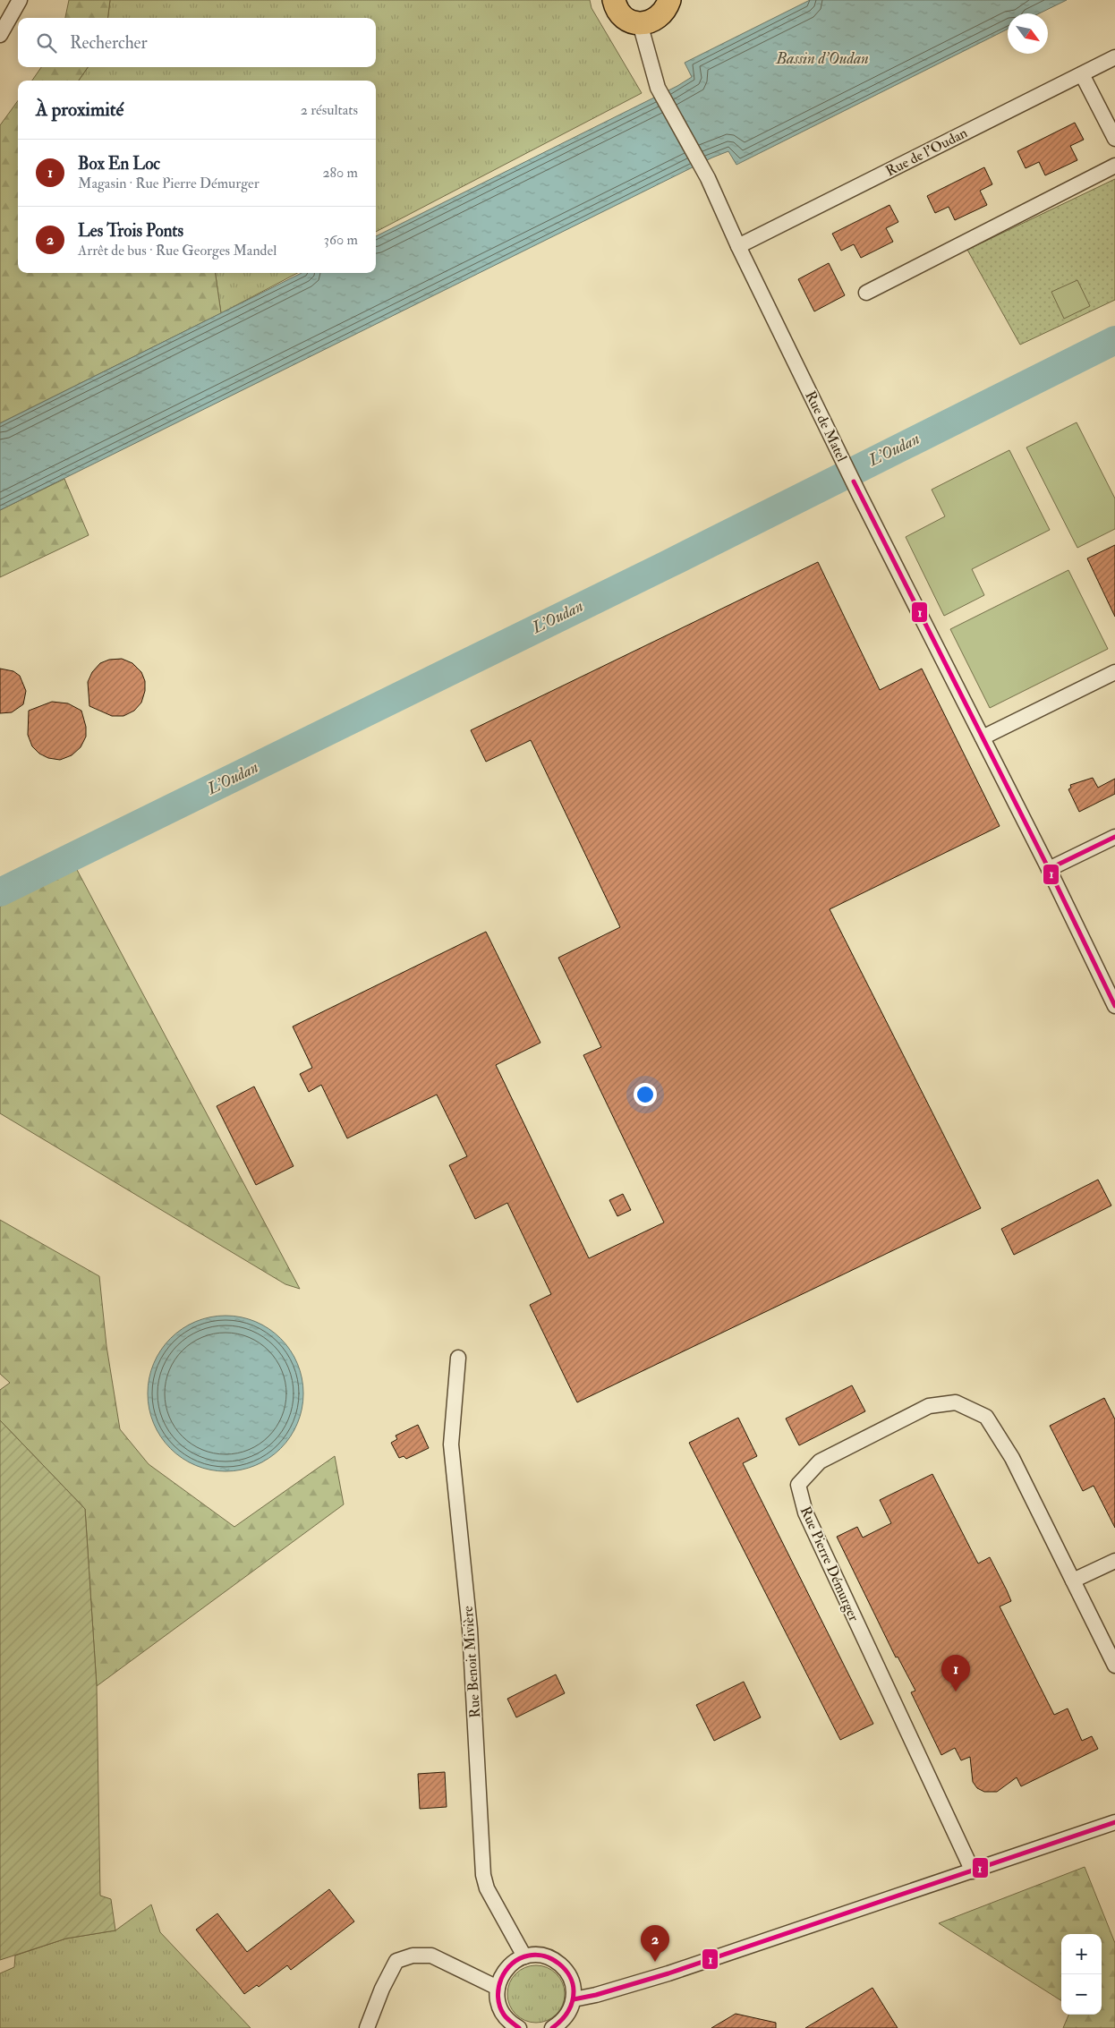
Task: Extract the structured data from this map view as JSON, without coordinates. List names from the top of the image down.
{
  "streets": {
    "street": [
      "Rue de l'Oudan",
      "Rue de Matel",
      "Rue Pierre Démurger",
      "Rue Benoit Mivière"
    ]
  },
  "crossings": [
    ["Rue de l'Oudan", "Rue de Matel"]
  ],
  "water": ["Bassin d'Oudan", "L'Oudan"],
  "lines": ["transit line 1"],
  "north": "bottom right",
  "page": {
    "search": "Rechercher",
    "heading": ["À proximité", "2 résultats"],
    "list": [
      {
        "mark": "1",
        "name": "Box En Loc",
        "note": "Magasin · Rue Pierre Démurger",
        "value": "280 m"
      },
      {
        "mark": "2",
        "name": "Les Trois Ponts",
        "note": "Arrêt de bus · Rue Georges Mandel",
        "value": "360 m"
      }
    ],
    "pins": ["1", "2"],
    "map_buttons": ["+", "−"]
  }
}
